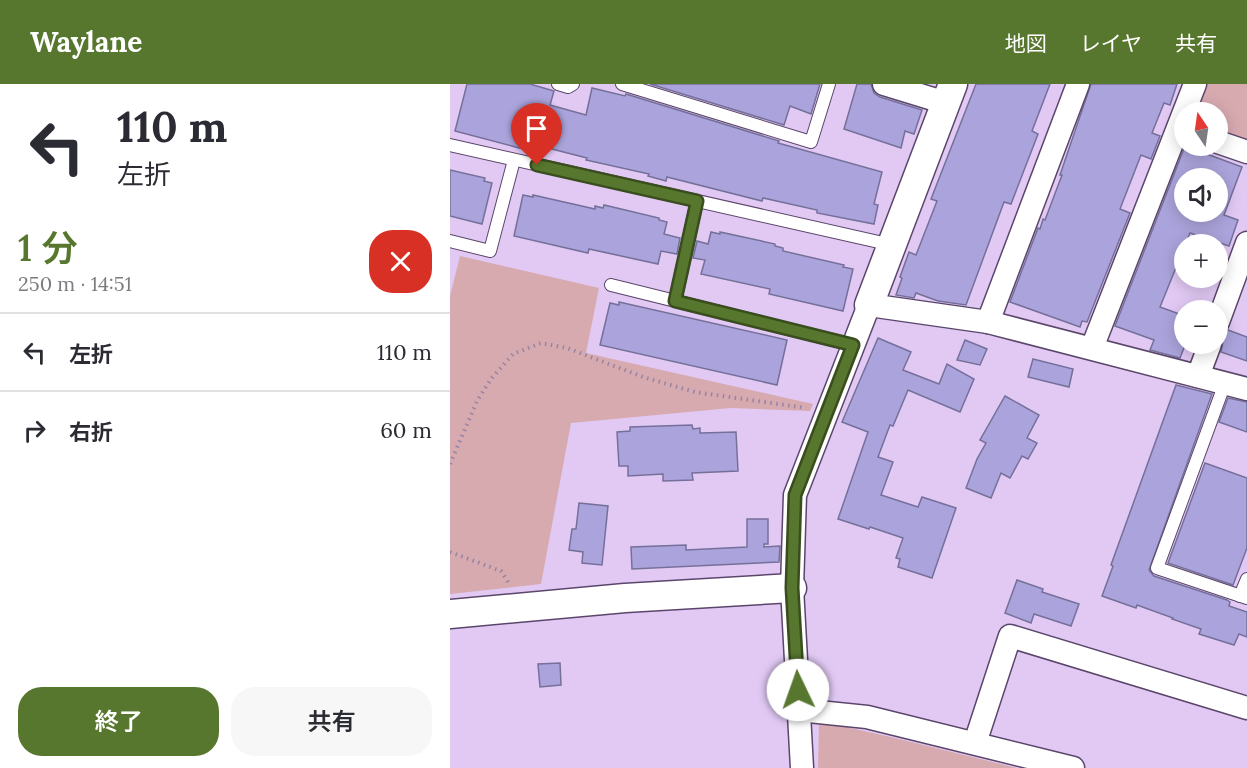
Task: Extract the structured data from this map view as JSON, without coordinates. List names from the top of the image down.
{
  "north": "top",
  "page": {
    "header": "Waylane",
    "nav": ["地図", "レイヤ", "共有"],
    "turn": ["110 m", "左折"],
    "map_buttons": ["+", "−"],
    "heading": ["1 分", "250 m · 14:51"],
    "list": [
      {
        "name": "左折",
        "value": "110 m"
      },
      {
        "name": "右折",
        "value": "60 m"
      }
    ],
    "buttons": ["終了", "共有"]
  }
}
